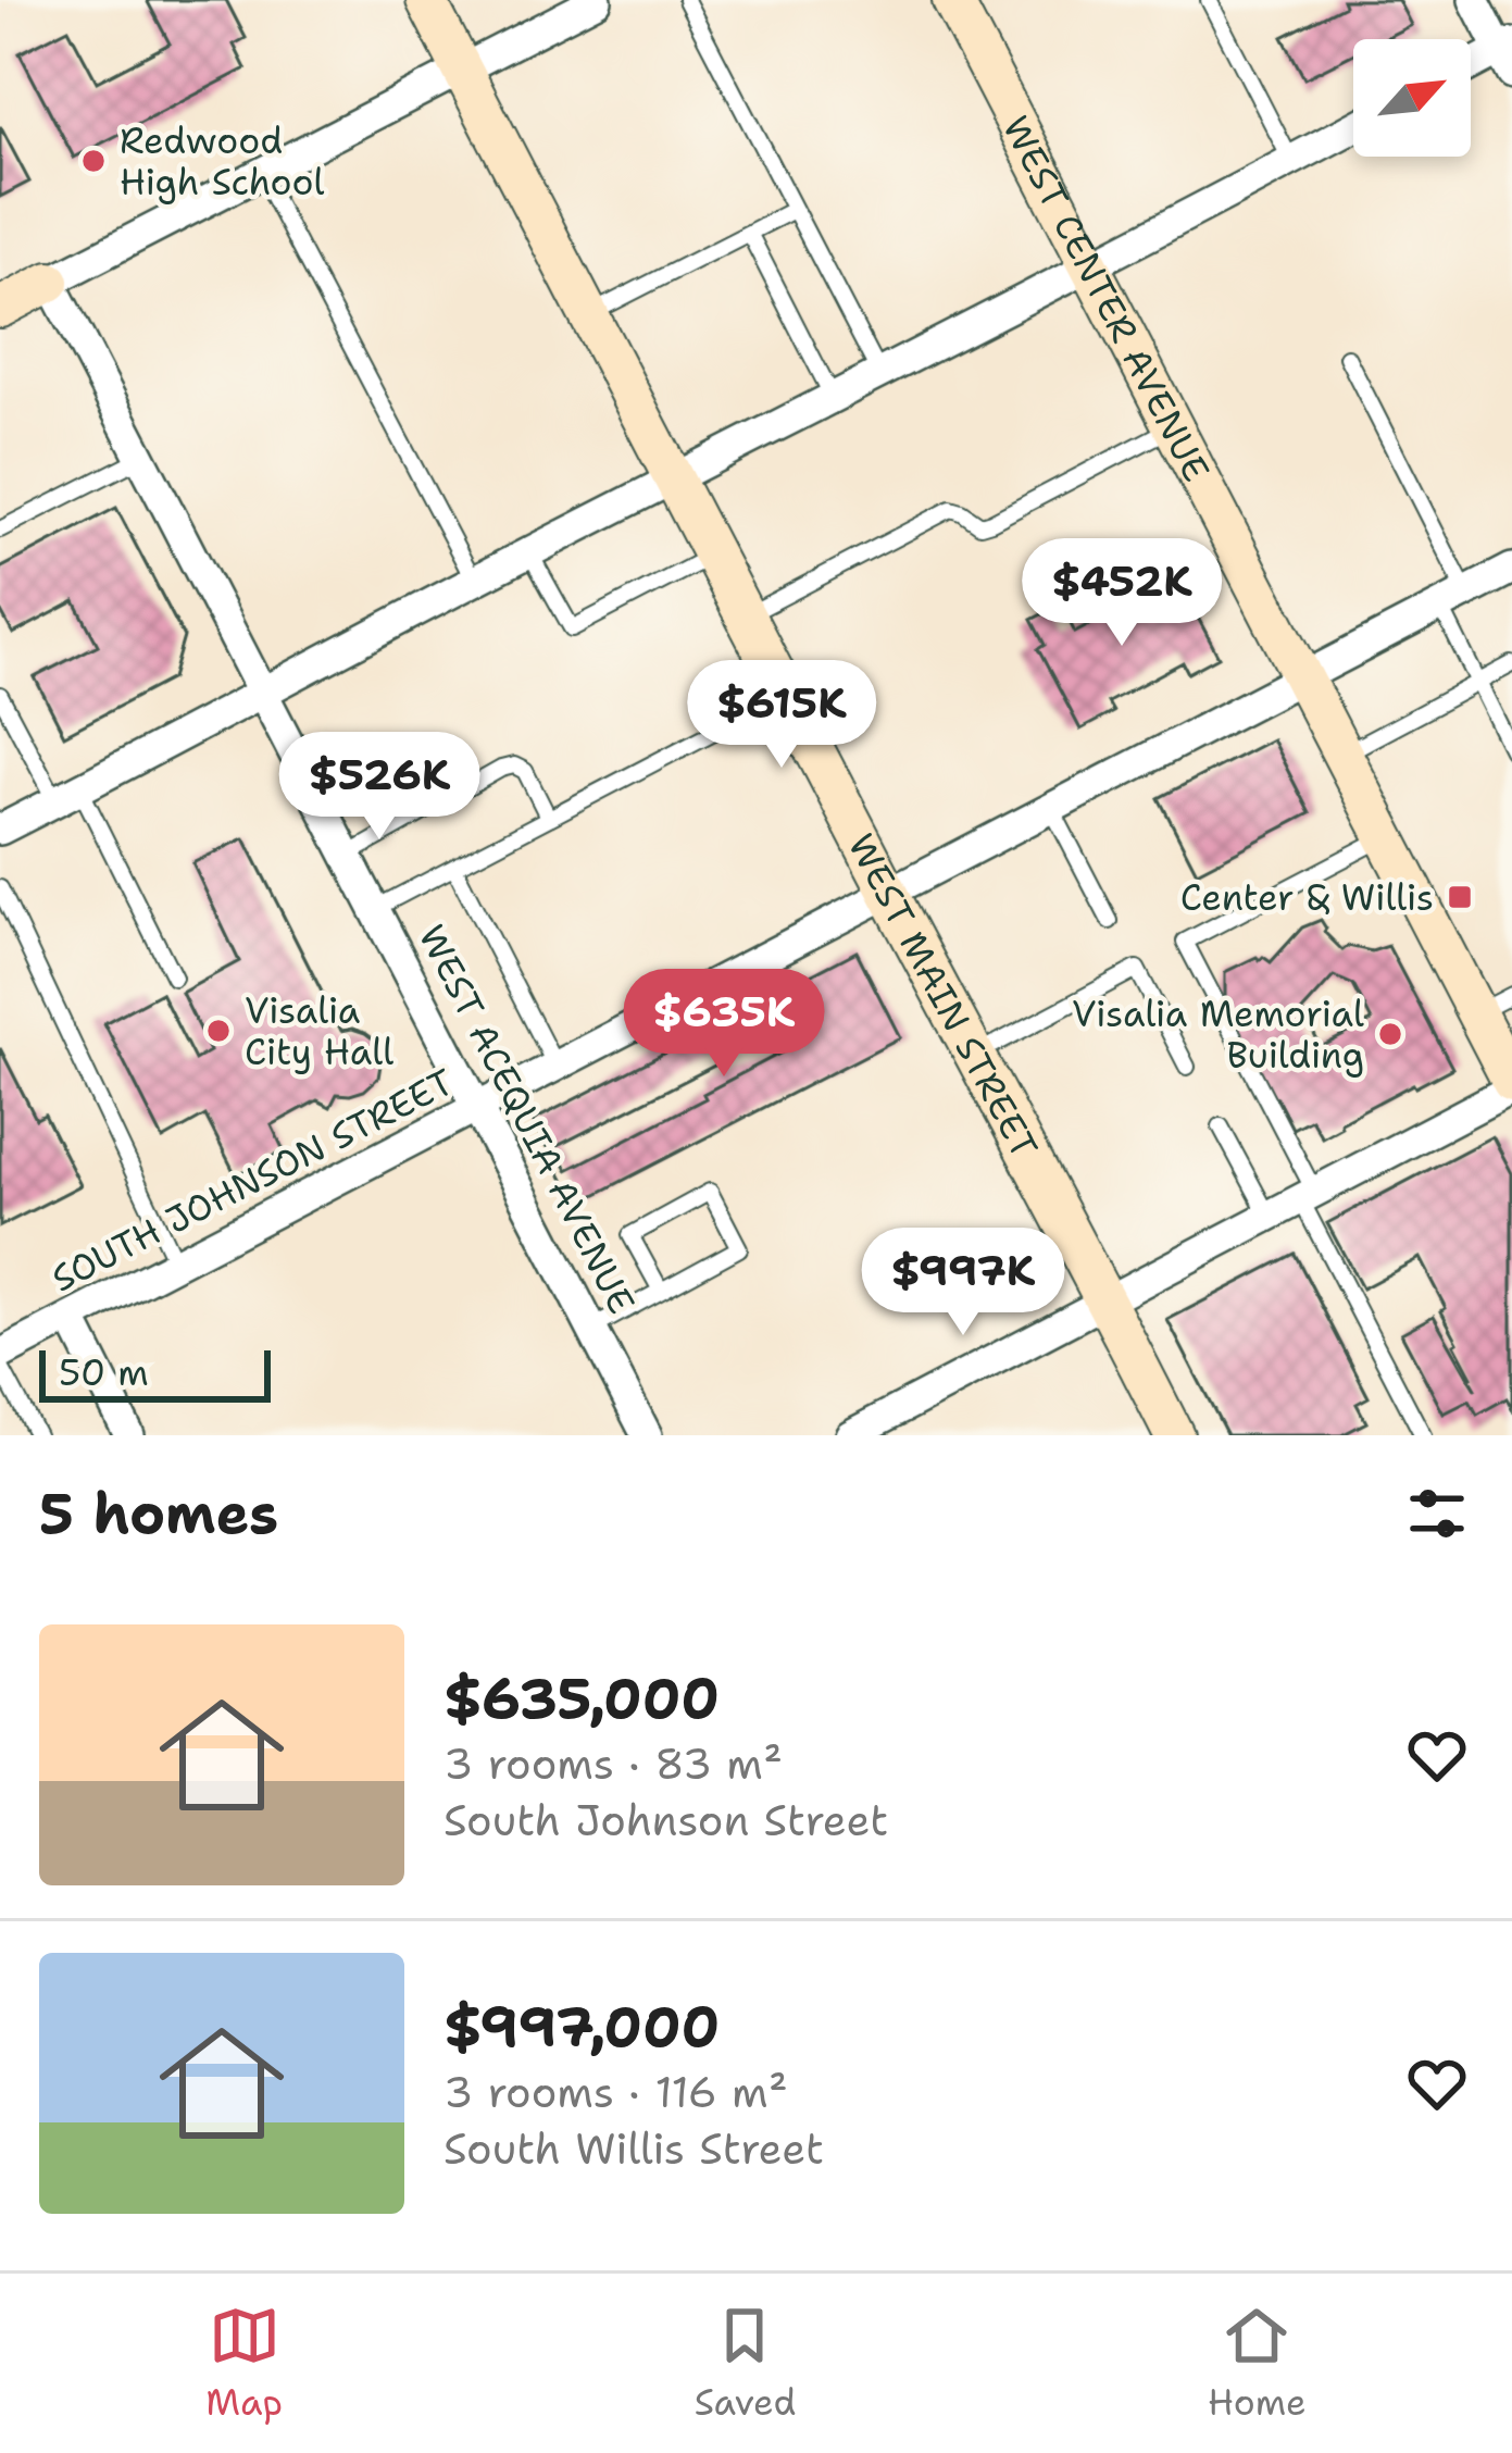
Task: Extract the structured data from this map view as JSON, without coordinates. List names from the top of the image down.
{
  "streets": {
    "street": [
      "WEST CENTER AVENUE",
      "WEST MAIN STREET",
      "WEST ACEQUIA AVENUE",
      "SOUTH JOHNSON STREET"
    ]
  },
  "crossings": [
    ["WEST CENTER AVENUE", "SOUTH JOHNSON STREET"],
    ["WEST MAIN STREET", "SOUTH JOHNSON STREET"],
    ["WEST ACEQUIA AVENUE", "SOUTH JOHNSON STREET"]
  ],
  "places": {
    "other": ["Redwood High School", "Visalia City Hall", "Visalia Memorial Building"],
    "transit": ["Center & Willis"]
  },
  "scale_bar": "50 m",
  "north": "top right",
  "page": {
    "price": [
      "$452K",
      "$615K",
      "$526K",
      "$635K",
      "$997K"
    ],
    "scale": "50 m",
    "heading": "5 homes",
    "list": [
      {
        "name": "$635,000",
        "note": "3 rooms · 83 m² · South Johnson Street"
      },
      {
        "name": "$997,000",
        "note": "3 rooms · 116 m² · South Willis Street"
      }
    ],
    "tabs": ["Map", "Saved", "Home"]
  }
}
